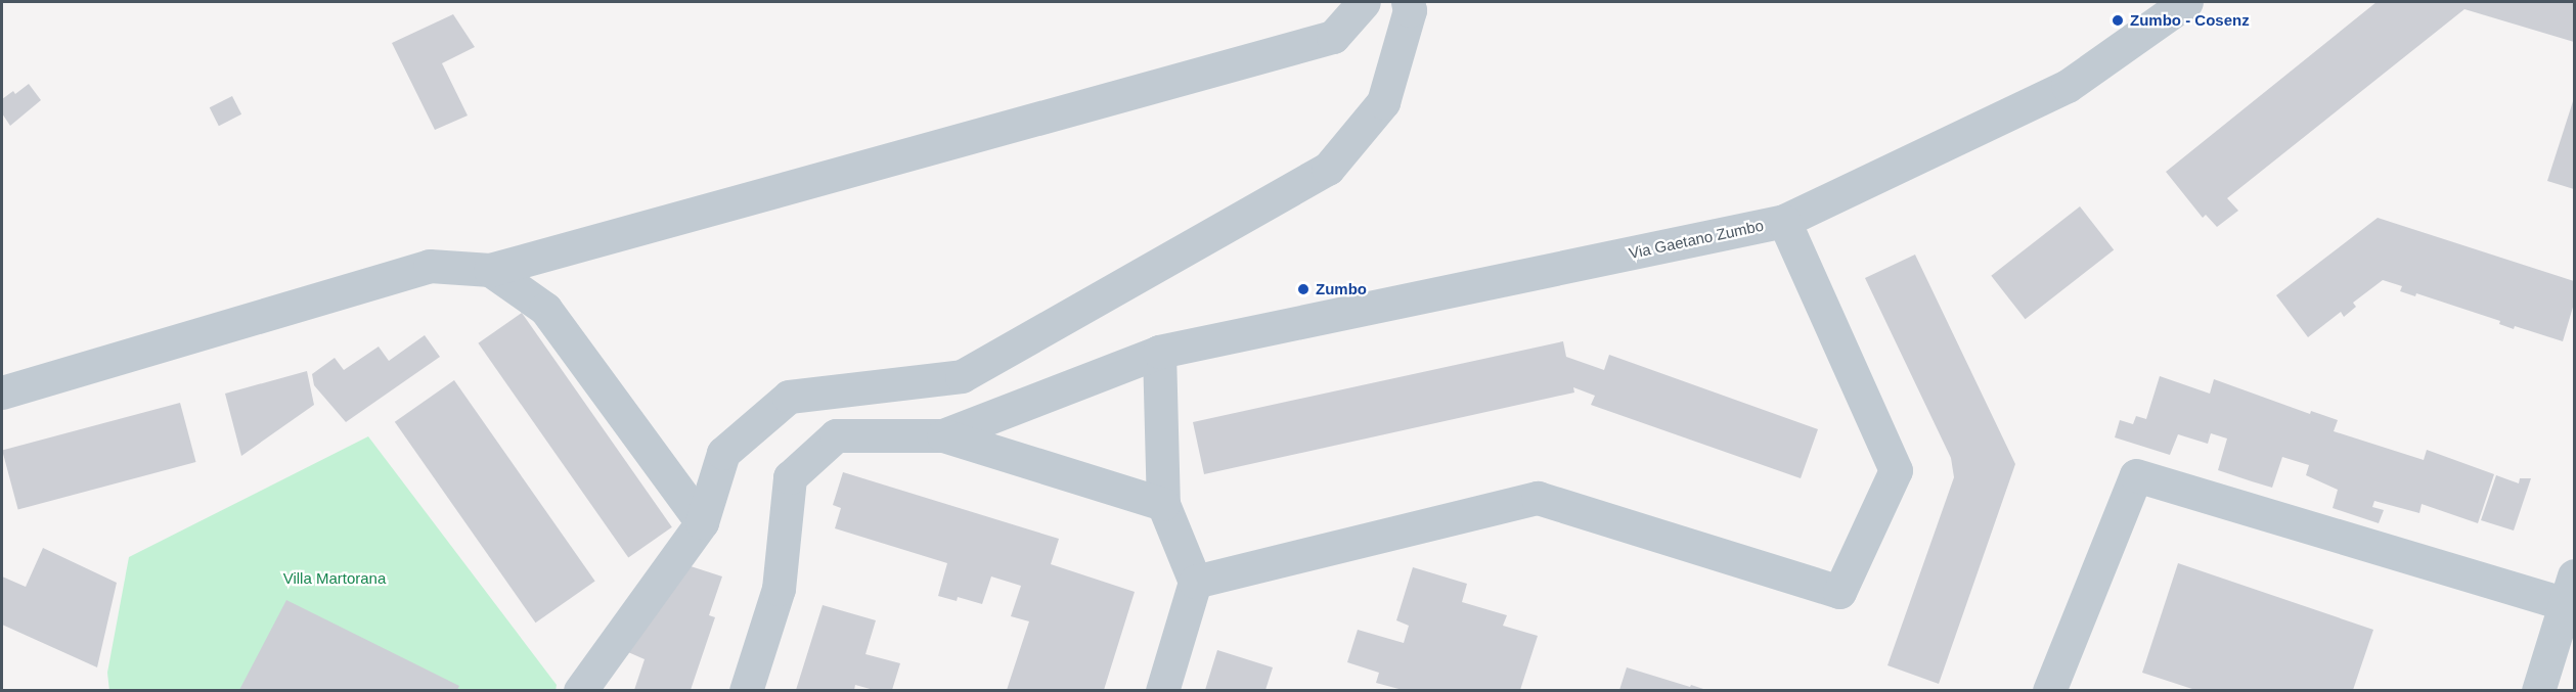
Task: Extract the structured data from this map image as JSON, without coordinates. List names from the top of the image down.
{
  "streets": {
    "street": ["Via Gaetano Zumbo"]
  },
  "parks": ["Villa Martorana"],
  "places": ["Zumbo - Cosenz", "Zumbo"]
}
